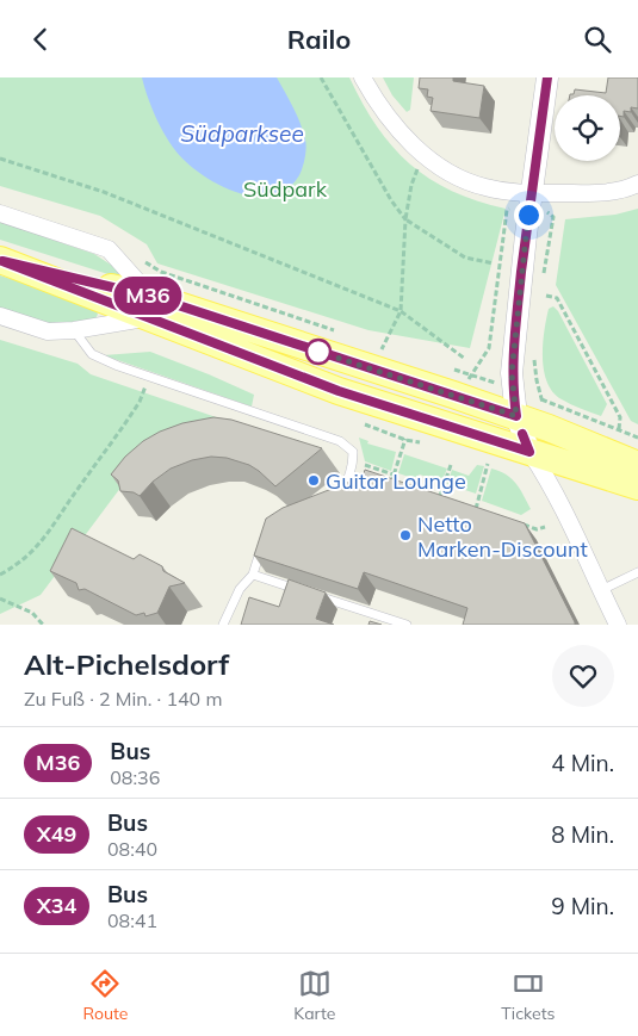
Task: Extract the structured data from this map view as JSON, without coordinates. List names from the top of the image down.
{
  "water": ["Südparksee"],
  "parks": ["Südpark"],
  "places": ["Guitar Lounge", "Netto Marken-Discount"],
  "lines": ["bus line M36"],
  "page": {
    "header": "Railo",
    "on_map": "M36",
    "heading": ["Alt-Pichelsdorf", "Zu Fuß · 2 Min. · 140 m"],
    "list": [
      {
        "mark": "M36",
        "name": "Bus",
        "note": "08:36",
        "value": "4 Min."
      },
      {
        "mark": "X49",
        "name": "Bus",
        "note": "08:40",
        "value": "8 Min."
      },
      {
        "mark": "X34",
        "name": "Bus",
        "note": "08:41",
        "value": "9 Min."
      }
    ],
    "tabs": ["Route", "Karte", "Tickets"]
  }
}
